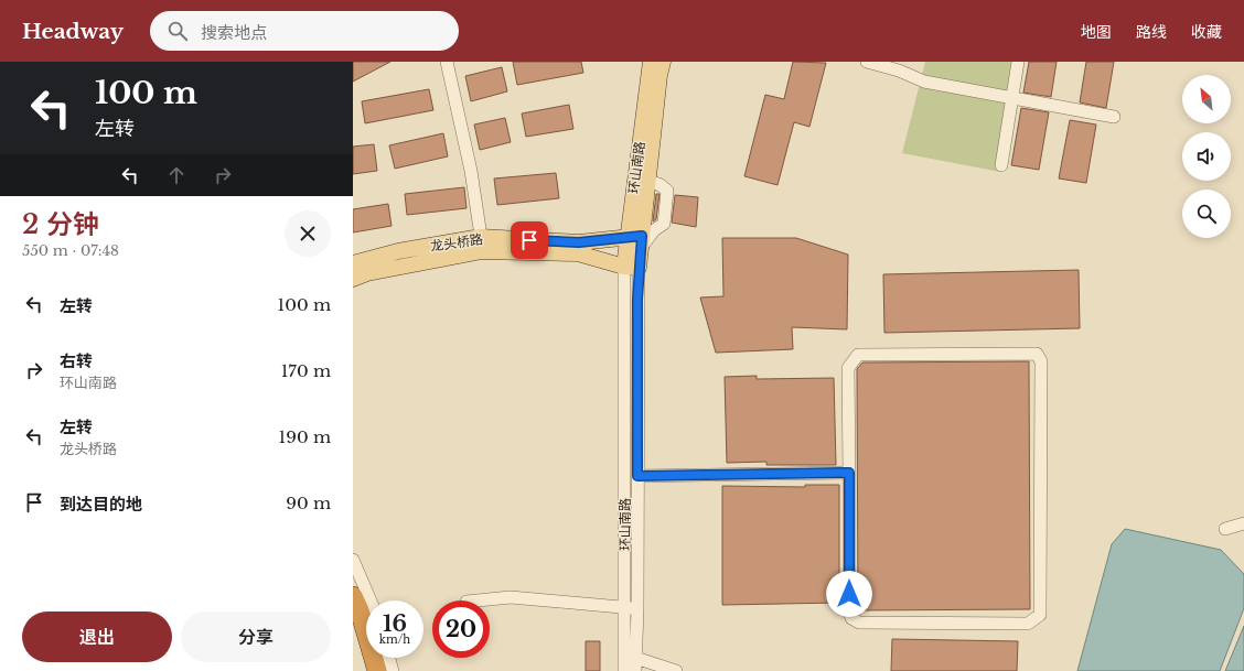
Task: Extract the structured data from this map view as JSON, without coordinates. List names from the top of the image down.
{
  "streets": {
    "main road": ["环山南路", "龙头桥路"]
  },
  "crossings": [
    ["环山南路", "龙头桥路"]
  ],
  "north": "top left",
  "page": {
    "header": "Headway",
    "search": "搜索地点",
    "nav": ["地图", "路线", "收藏"],
    "turn": ["100 m", "左转"],
    "heading": ["2 分钟", "550 m · 07:48"],
    "list": [
      {
        "name": "左转",
        "value": "100 m"
      },
      {
        "name": "右转",
        "note": "环山南路",
        "value": "170 m"
      },
      {
        "name": "左转",
        "note": "龙头桥路",
        "value": "190 m"
      },
      {
        "name": "到达目的地",
        "value": "90 m"
      }
    ],
    "speed": "16 km/h",
    "limit": "20",
    "buttons": ["退出", "分享"]
  }
}
